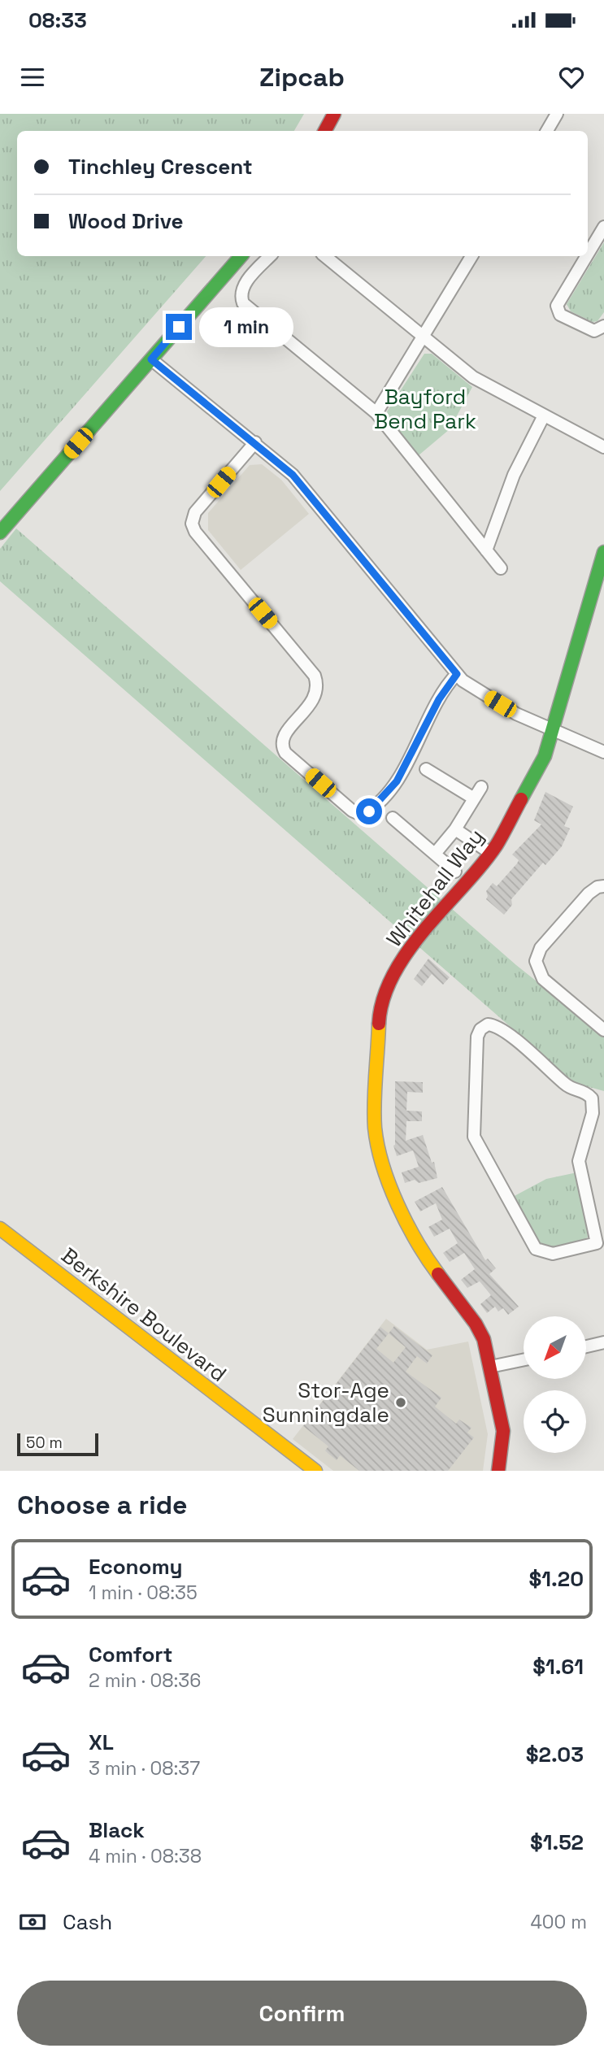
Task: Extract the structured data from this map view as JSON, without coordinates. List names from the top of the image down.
{
  "streets": {
    "street": ["Whitehall Way", "Berkshire Boulevard"]
  },
  "parks": ["Bayford Bend Park"],
  "places": ["Stor-Age Sunningdale"],
  "scale_bar": "50 m",
  "north": "bottom left",
  "page": {
    "status": "08:33",
    "header": "Zipcab",
    "banner": ["Tinchley Crescent", "Wood Drive"],
    "bubble": "1 min",
    "scale": "50 m",
    "heading": "Choose a ride",
    "list": [
      {
        "name": "Economy",
        "note": "1 min · 08:35",
        "value": "$1.20"
      },
      {
        "name": "Comfort",
        "note": "2 min · 08:36",
        "value": "$1.61"
      },
      {
        "name": "XL",
        "note": "3 min · 08:37",
        "value": "$2.03"
      },
      {
        "name": "Black",
        "note": "4 min · 08:38",
        "value": "$1.52"
      }
    ],
    "pay": ["Cash", "400 m"],
    "buttons": "Confirm"
  }
}
